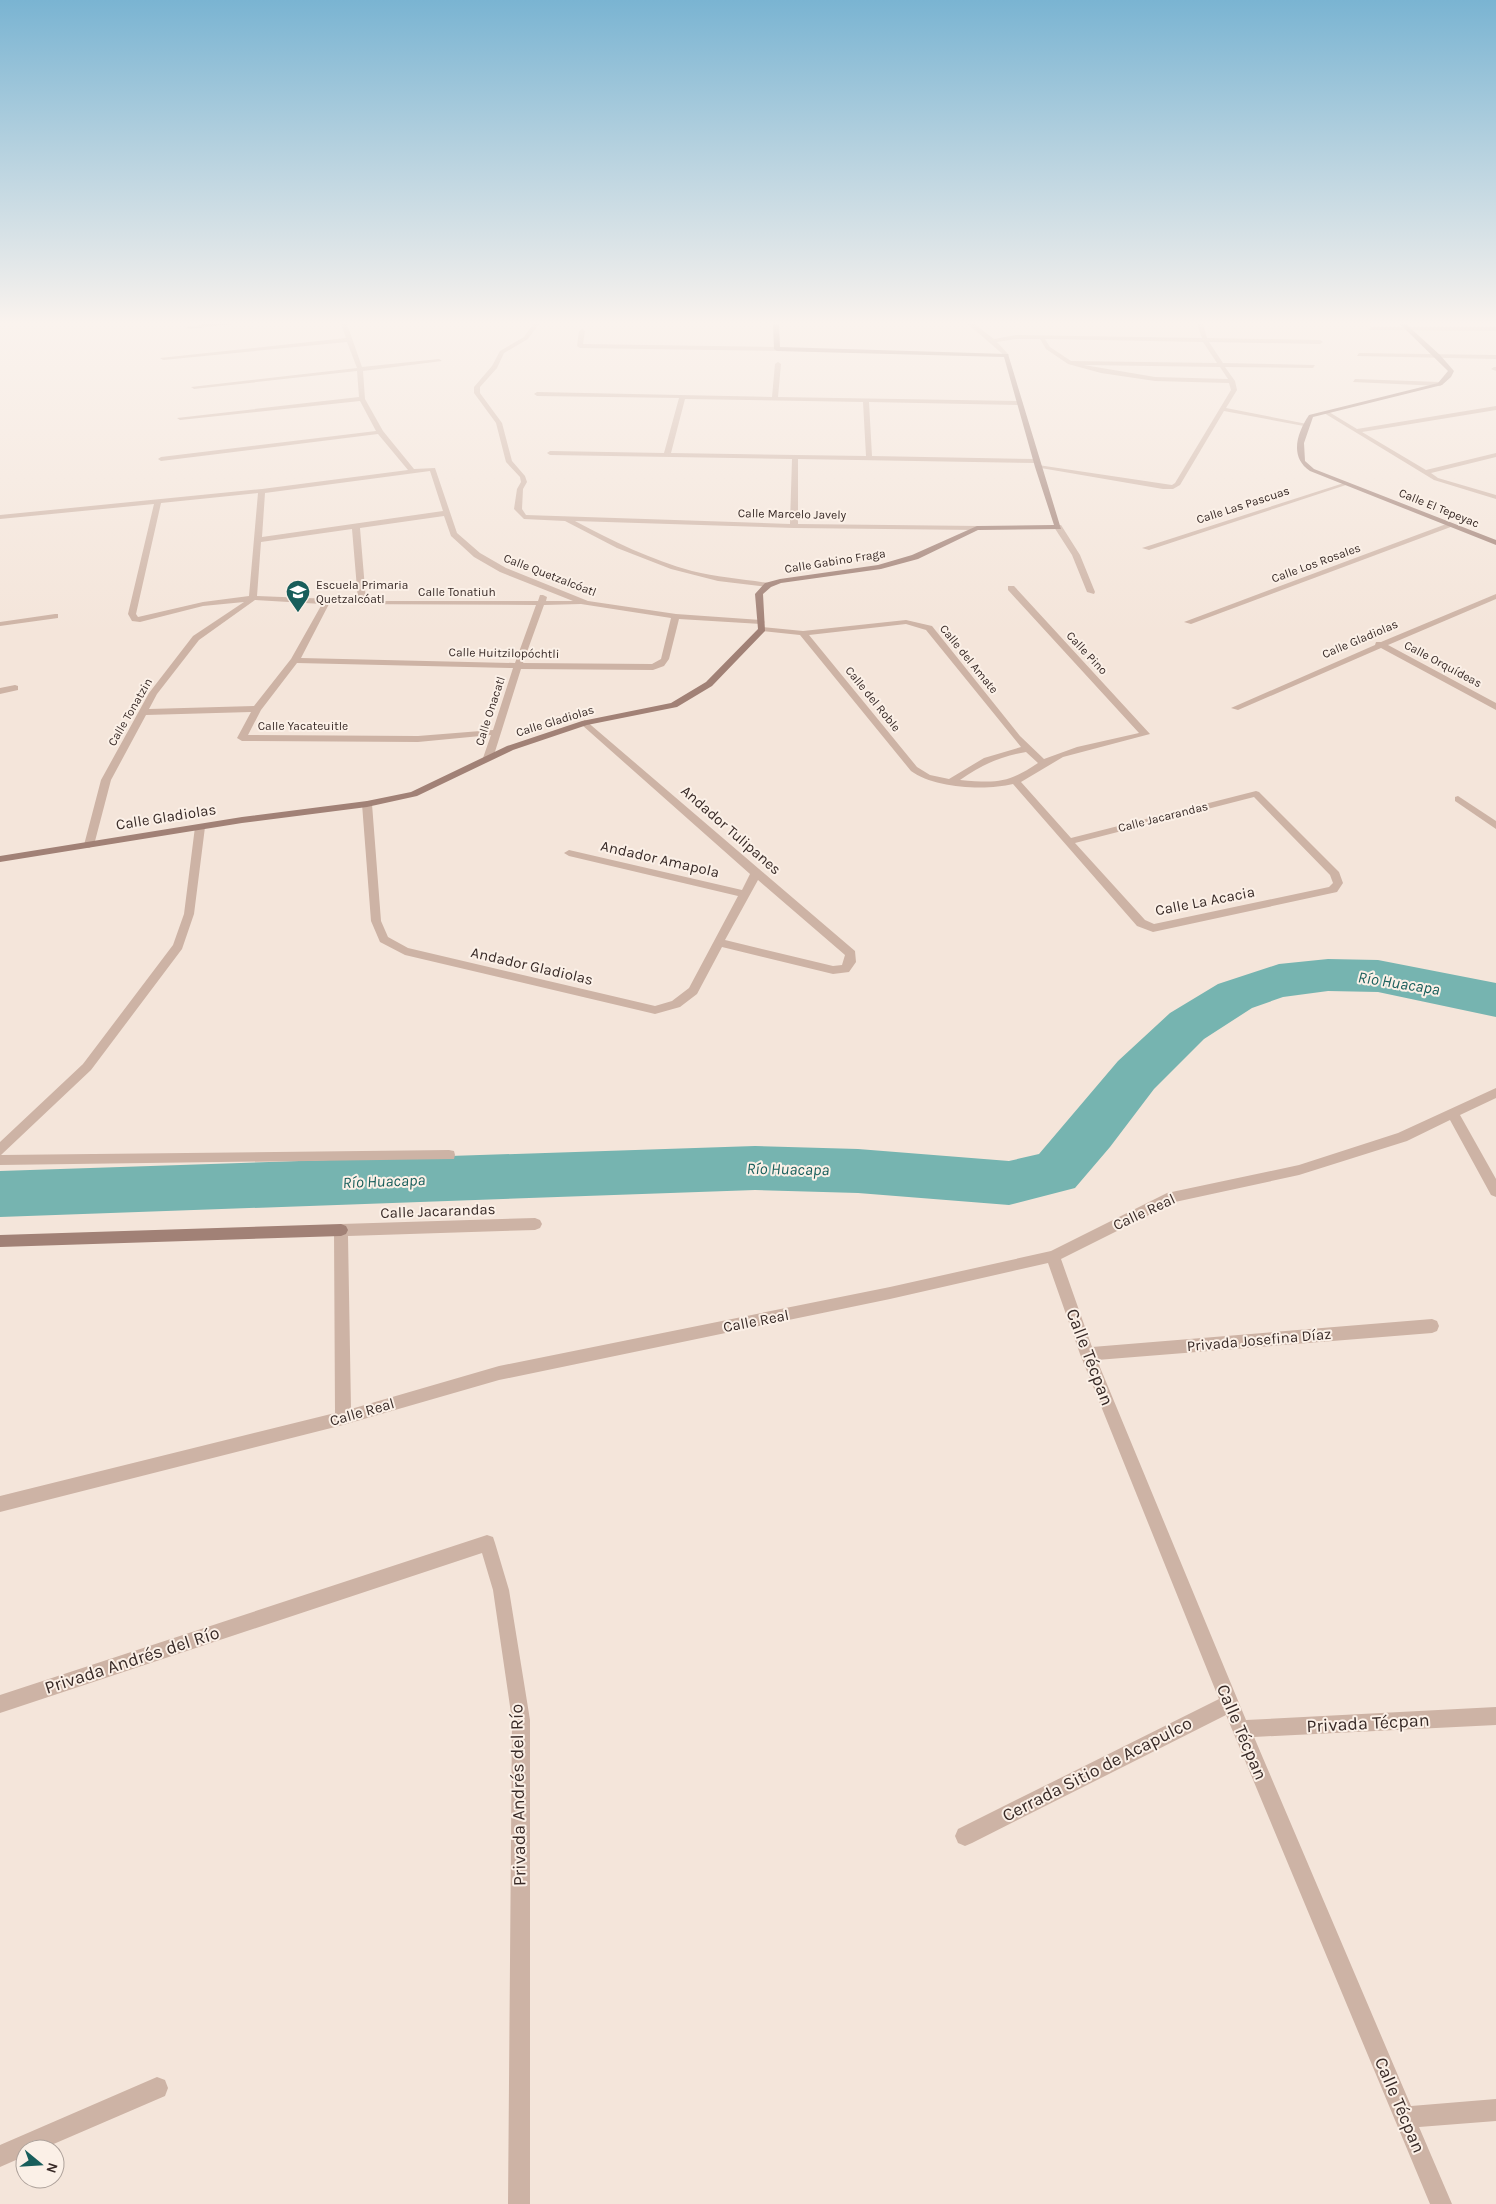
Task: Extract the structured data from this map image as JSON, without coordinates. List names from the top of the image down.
{
  "streets": {
    "street": [
      "Calle Las Pascuas",
      "Calle El Tepeyac",
      "Calle Marcelo Javely",
      "Calle Gabino Fraga",
      "Calle Los Rosales",
      "Calle Quetzalcóatl",
      "Calle Tonatiuh",
      "Calle Gladiolas",
      "Calle Huitzilopóchtli",
      "Calle Pino",
      "Calle del Amate",
      "Calle Orquídeas",
      "Calle del Roble",
      "Calle Onacatl",
      "Calle Tonatzin",
      "Calle Yacateuitle",
      "Calle Jacarandas",
      "Andador Tulipanes",
      "Andador Amapola",
      "Calle La Acacia",
      "Andador Gladiolas",
      "Calle Real",
      "Privada Josefina Díaz",
      "Calle Técpan",
      "Privada Andrés del Río",
      "Privada Técpan",
      "Cerrada Sitio de Acapulco"
    ]
  },
  "crossings": [
    ["Calle Las Pascuas", "Calle El Tepeyac"],
    ["Calle El Tepeyac", "Calle Los Rosales"],
    ["Calle Marcelo Javely", "Calle Gabino Fraga"],
    ["Calle Gabino Fraga", "Calle Quetzalcóatl"],
    ["Calle Gabino Fraga", "Calle Gladiolas"],
    ["Calle Gabino Fraga", "Calle del Amate"],
    ["Calle Quetzalcóatl", "Calle Tonatiuh"],
    ["Calle Quetzalcóatl", "Calle Gladiolas"],
    ["Calle Quetzalcóatl", "Calle Huitzilopóchtli"],
    ["Calle Quetzalcóatl", "Calle del Amate"],
    ["Calle Quetzalcóatl", "Calle Onacatl"],
    ["Calle Tonatiuh", "Calle Onacatl"],
    ["Calle Tonatiuh", "Calle Tonatzin"],
    ["Calle Tonatiuh", "Calle Yacateuitle"],
    ["Calle Gladiolas", "Calle del Amate"],
    ["Calle Gladiolas", "Calle Orquídeas"],
    ["Calle Gladiolas", "Calle Onacatl"],
    ["Calle Gladiolas", "Calle Tonatzin"],
    ["Calle Gladiolas", "Andador Tulipanes"],
    ["Calle Gladiolas", "Andador Gladiolas"],
    ["Calle Huitzilopóchtli", "Calle Onacatl"],
    ["Calle Huitzilopóchtli", "Calle Yacateuitle"],
    ["Calle Pino", "Calle del Amate"],
    ["Calle del Amate", "Calle del Roble"],
    ["Calle Onacatl", "Calle Yacateuitle"],
    ["Calle Jacarandas", "Calle La Acacia"],
    ["Andador Tulipanes", "Andador Gladiolas"],
    ["Calle Real", "Calle Técpan"],
    ["Privada Josefina Díaz", "Calle Técpan"],
    ["Calle Técpan", "Privada Técpan"],
    ["Calle Técpan", "Cerrada Sitio de Acapulco"]
  ],
  "water": ["Río Huacapa"],
  "places": {
    "school or university": ["Escuela Primaria Quetzalcóatl"]
  },
  "north": "right"
}
